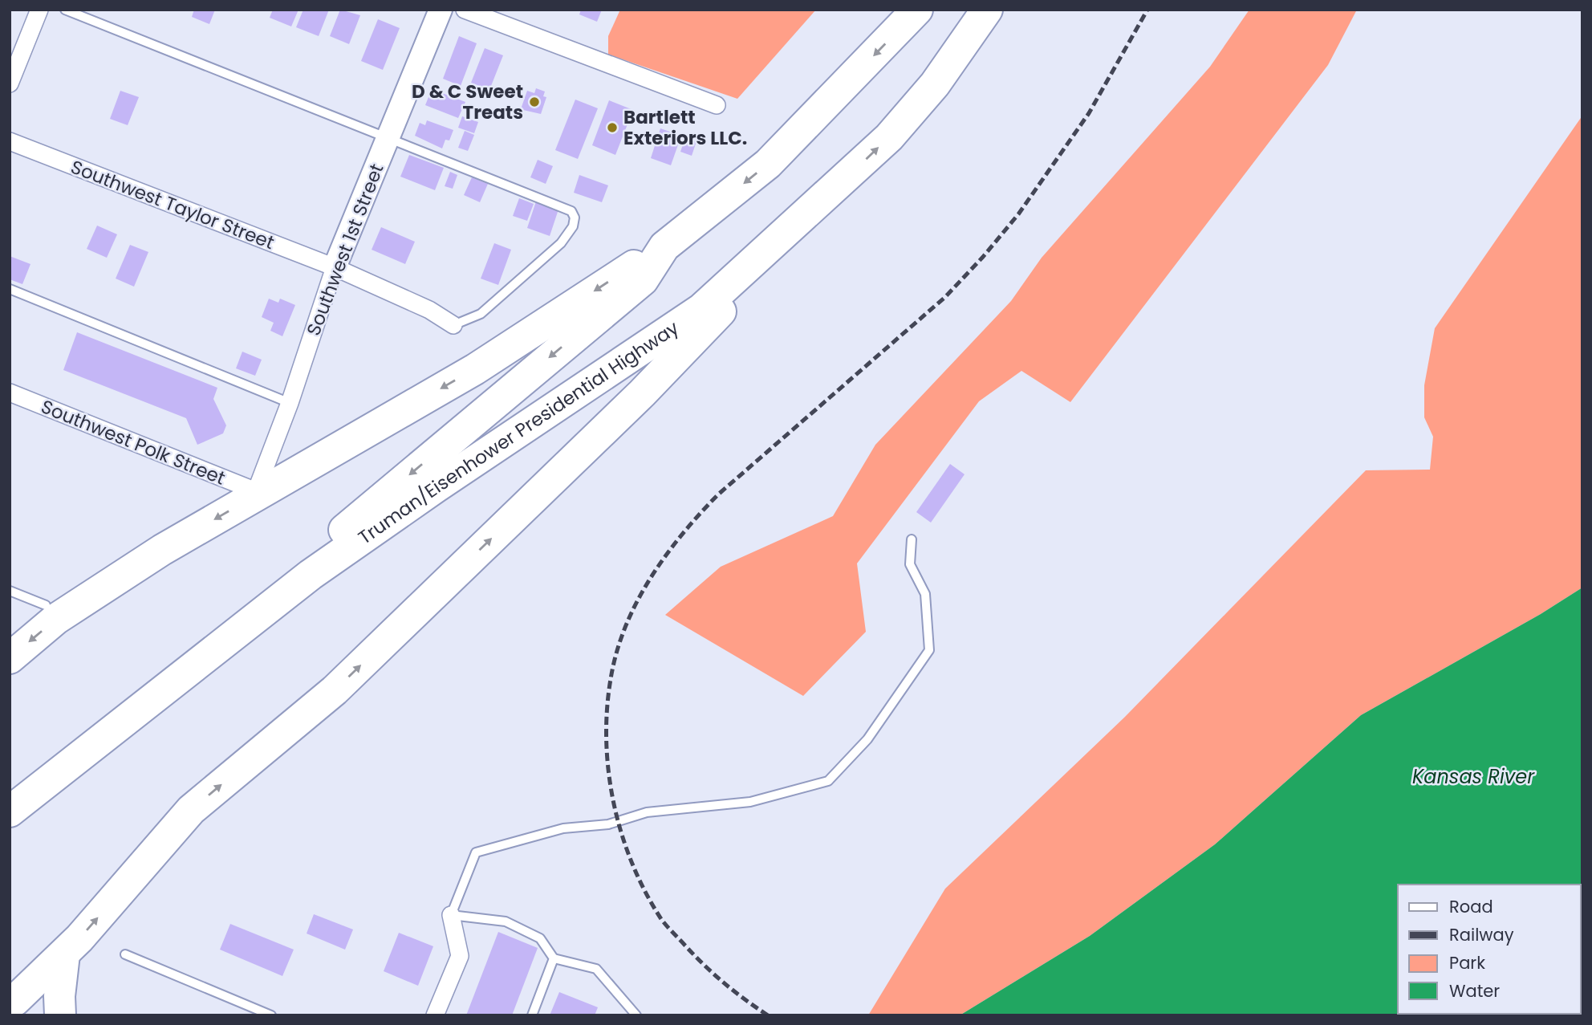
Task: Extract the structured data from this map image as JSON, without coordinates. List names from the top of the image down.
{
  "streets": {
    "highway": ["Truman/Eisenhower Presidential Highway"],
    "street": ["Southwest Taylor Street", "Southwest 1st Street", "Southwest Polk Street"]
  },
  "crossings": [
    ["Southwest Taylor Street", "Southwest 1st Street"],
    ["Southwest 1st Street", "Southwest Polk Street"]
  ],
  "water": ["Kansas River"],
  "places": ["D & C Sweet Treats", "Bartlett Exteriors LLC."],
  "legend": [
    "Road",
    "Railway",
    "Park",
    "Water"
  ]
}
